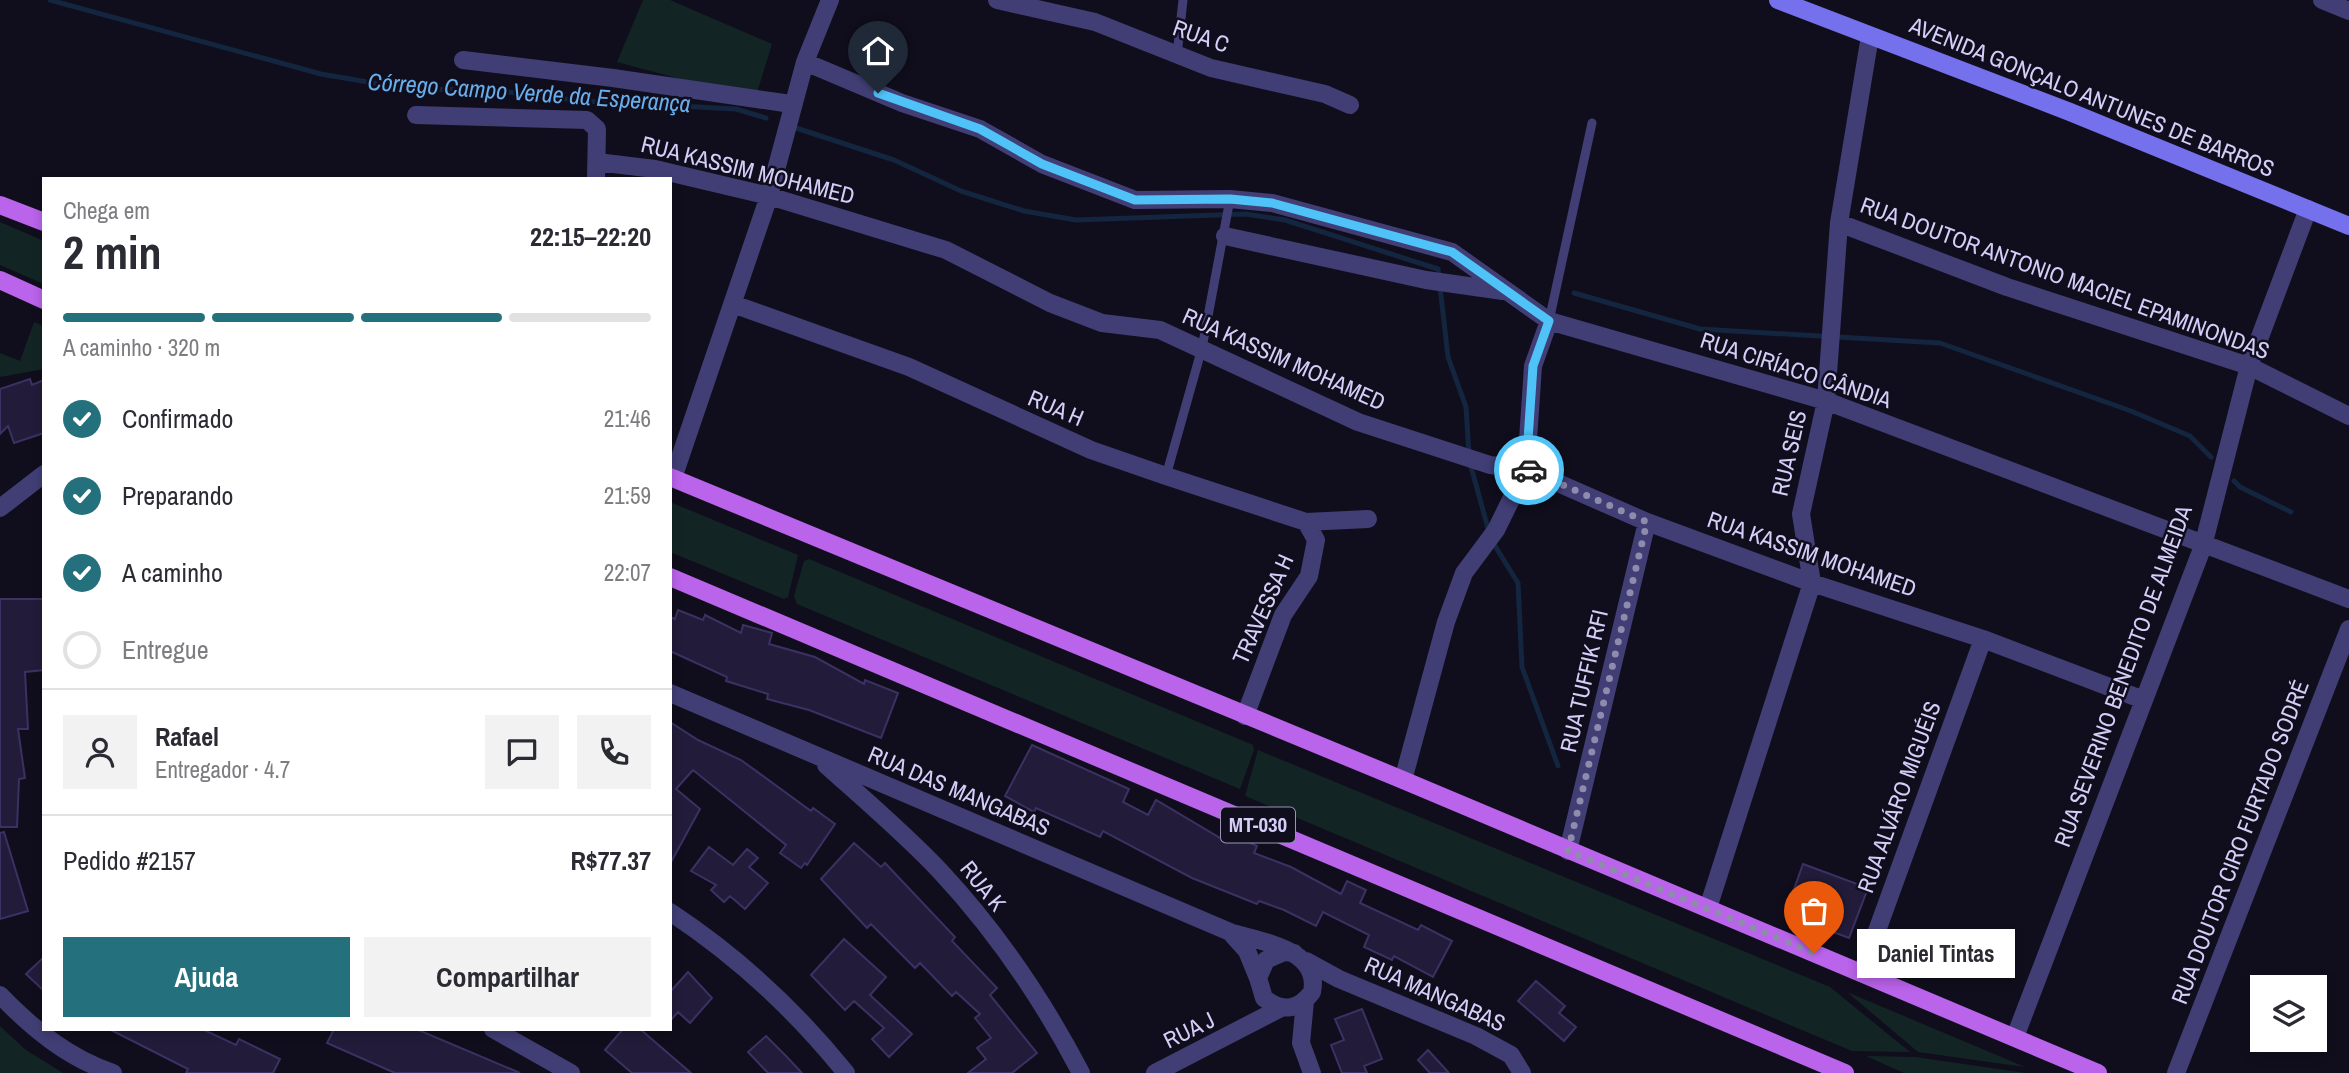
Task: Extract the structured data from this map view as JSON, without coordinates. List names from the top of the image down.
{
  "streets": {
    "main road": ["AVENIDA GONÇALO ANTUNES DE BARROS", "MT-030"],
    "street": [
      "RUA C",
      "RUA KASSIM MOHAMED",
      "RUA DOUTOR ANTONIO MACIEL EPAMINONDAS",
      "RUA CIRÍACO CÂNDIA",
      "RUA H",
      "RUA SEIS",
      "TRAVESSA H",
      "RUA SEVERINO BENEDITO DE ALMEIDA",
      "RUA TUFFIK RFI",
      "RUA DAS MANGABAS",
      "RUA ALVÁRO MIGUÉIS",
      "RUA DOUTOR CIRO FURTADO SODRÉ",
      "RUA K",
      "RUA MANGABAS",
      "RUA J"
    ]
  },
  "crossings": [
    ["AVENIDA GONÇALO ANTUNES DE BARROS", "RUA SEIS"],
    ["AVENIDA GONÇALO ANTUNES DE BARROS", "RUA SEVERINO BENEDITO DE ALMEIDA"],
    ["RUA KASSIM MOHAMED", "RUA SEIS"],
    ["RUA KASSIM MOHAMED", "RUA SEVERINO BENEDITO DE ALMEIDA"],
    ["RUA KASSIM MOHAMED", "RUA TUFFIK RFI"],
    ["RUA KASSIM MOHAMED", "RUA ALVÁRO MIGUÉIS"],
    ["RUA DOUTOR ANTONIO MACIEL EPAMINONDAS", "RUA SEIS"],
    ["RUA DOUTOR ANTONIO MACIEL EPAMINONDAS", "RUA SEVERINO BENEDITO DE ALMEIDA"],
    ["RUA CIRÍACO CÂNDIA", "RUA SEIS"],
    ["RUA CIRÍACO CÂNDIA", "RUA SEVERINO BENEDITO DE ALMEIDA"],
    ["RUA H", "TRAVESSA H"],
    ["RUA DAS MANGABAS", "RUA K"],
    ["RUA DAS MANGABAS", "RUA MANGABAS"],
    ["RUA DAS MANGABAS", "RUA J"],
    ["RUA MANGABAS", "RUA J"]
  ],
  "water": ["Córrego Campo Verde da Esperança"],
  "places": ["Daniel Tintas"],
  "page": {
    "heading": ["2 min", "Chega em", "22:15–22:20"],
    "panel": [
      "Rafael",
      "Entregador · 4.7",
      "Pedido #2157",
      "R$77.37"
    ],
    "bar": "A caminho · 320 m",
    "list": [
      ["Confirmado", "21:46"],
      ["Preparando", "21:59"],
      ["A caminho", "22:07"],
      "Entregue"
    ],
    "buttons": ["Ajuda", "Compartilhar"],
    "bubble": "Daniel Tintas"
  }
}
